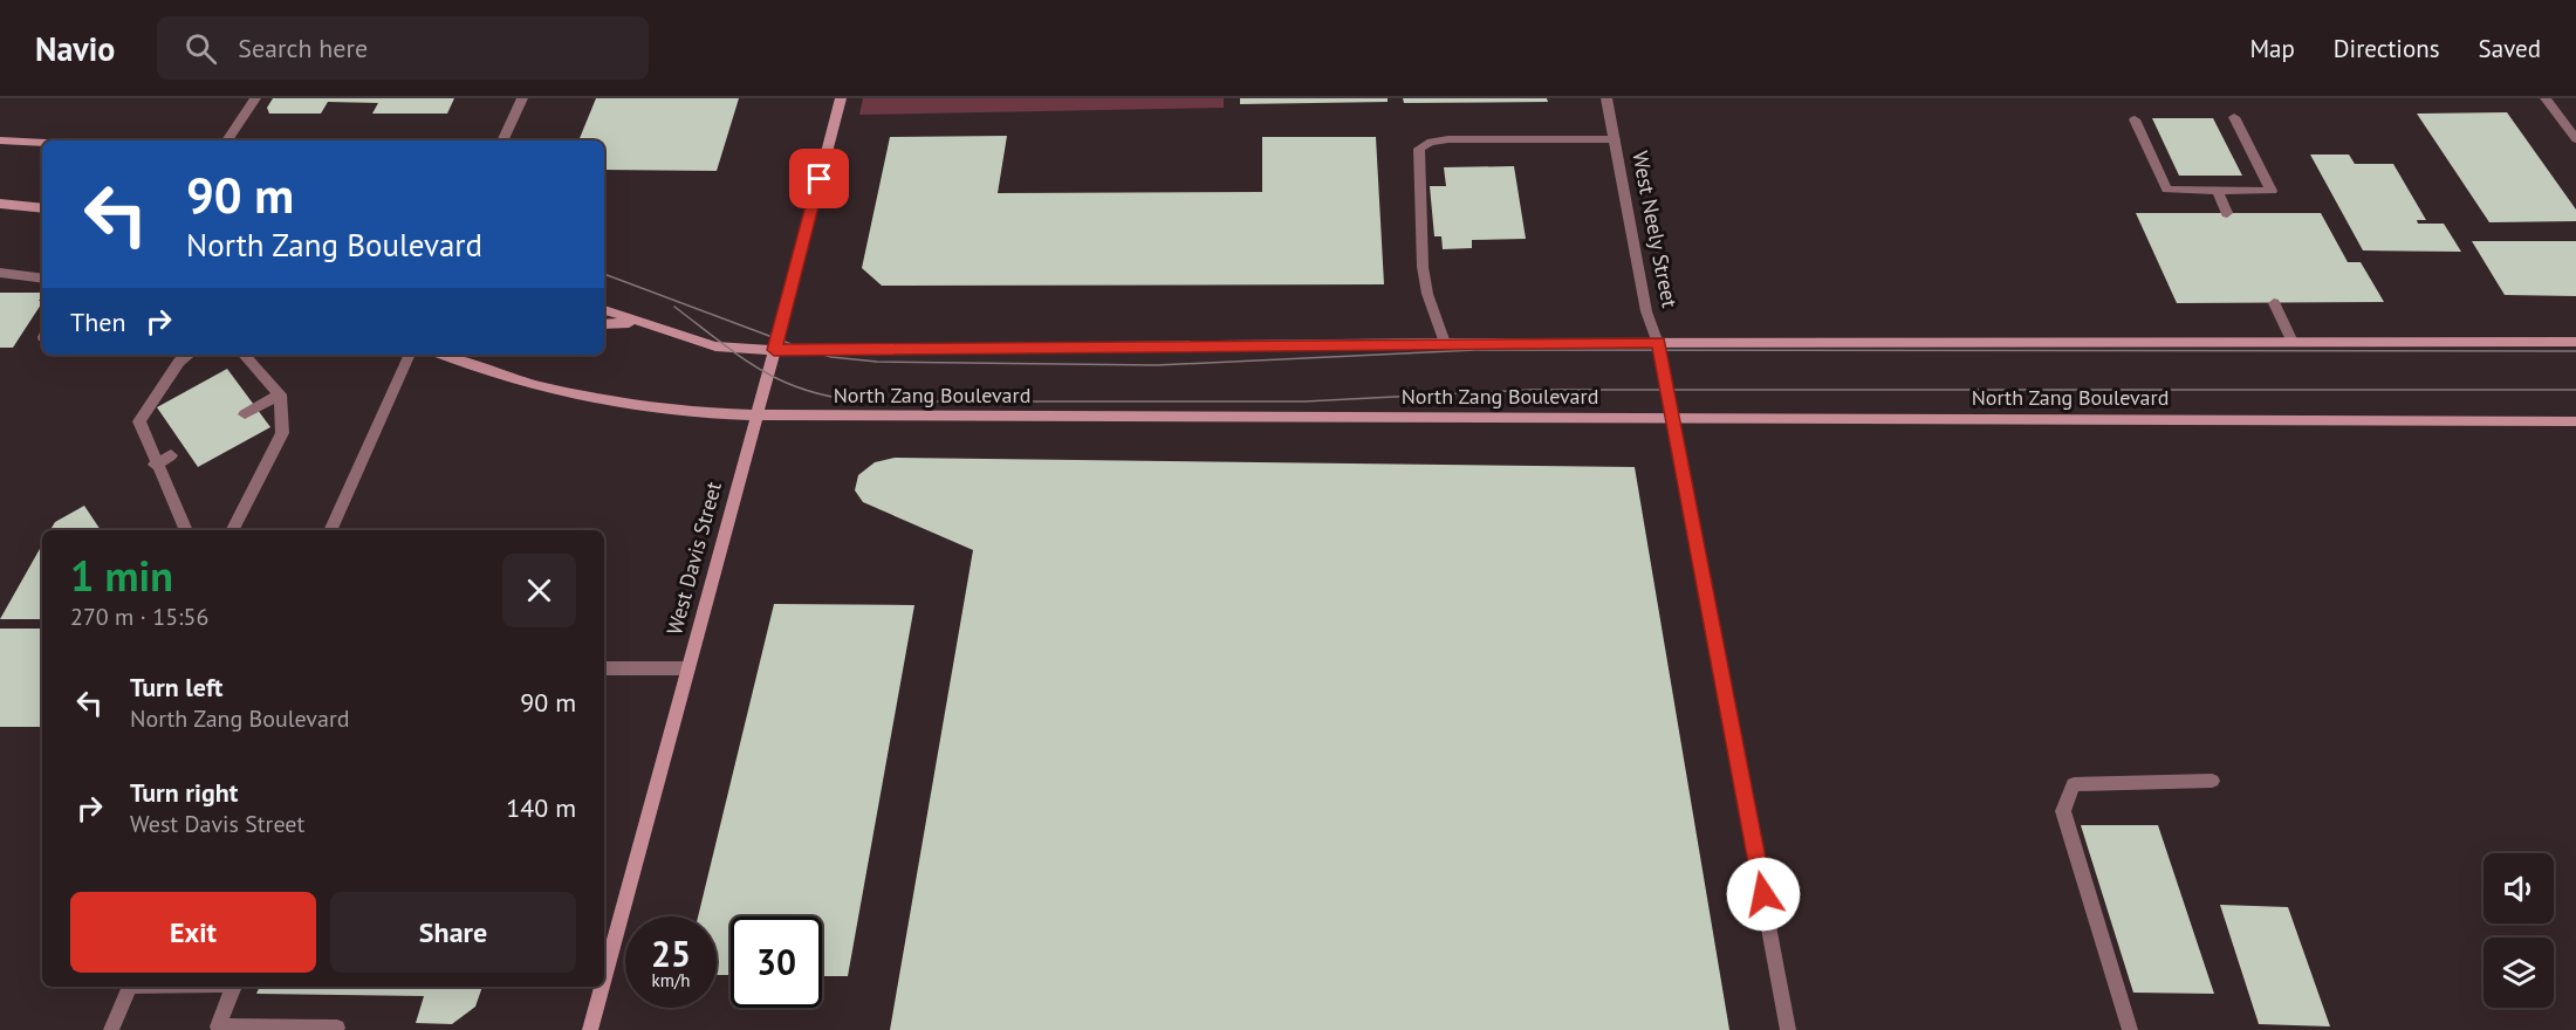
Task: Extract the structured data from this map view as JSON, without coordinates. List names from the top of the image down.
{
  "streets": {
    "main road": ["North Zang Boulevard", "West Davis Street"],
    "street": ["West Neely Street"]
  },
  "crossings": [
    ["West Neely Street", "North Zang Boulevard"],
    ["North Zang Boulevard", "West Davis Street"]
  ],
  "page": {
    "header": "Navio",
    "search": "Search here",
    "nav": ["Map", "Directions", "Saved"],
    "turn": ["90 m", "North Zang Boulevard"],
    "then": "Then",
    "heading": ["1 min", "270 m · 15:56"],
    "list": [
      {
        "name": "Turn left",
        "note": "North Zang Boulevard",
        "value": "90 m"
      },
      {
        "name": "Turn right",
        "note": "West Davis Street",
        "value": "140 m"
      }
    ],
    "buttons": ["Exit", "Share"],
    "speed": "25 km/h",
    "limit": "30"
  }
}
